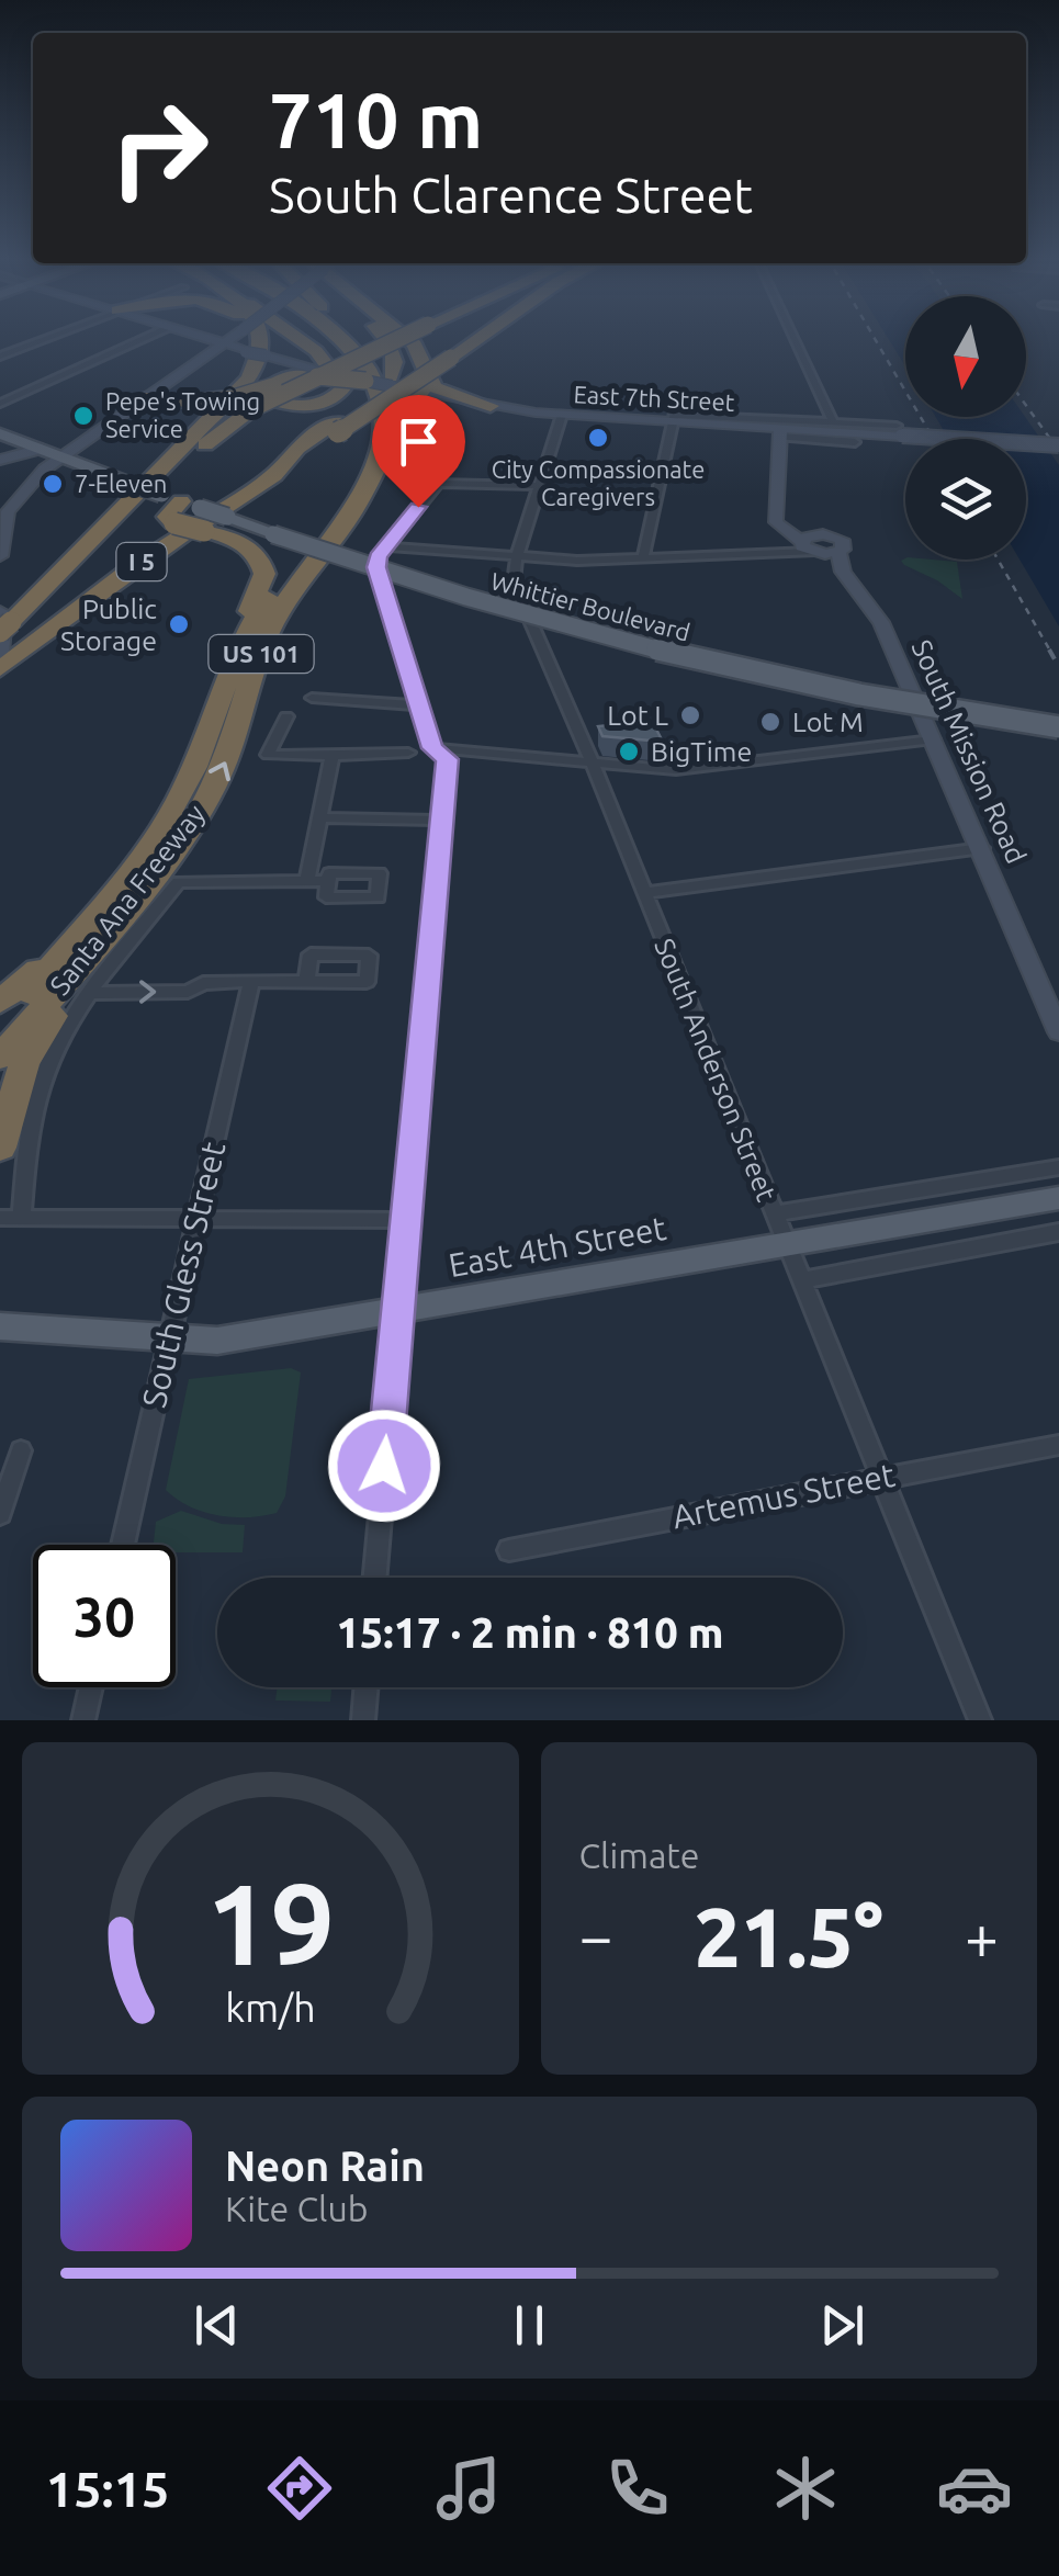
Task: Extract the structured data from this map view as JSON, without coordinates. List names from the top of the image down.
{
  "streets": {
    "highway": ["I 5", "US 101", "Santa Ana Freeway"],
    "main road": [
      "East 7th Street",
      "Whittier Boulevard",
      "South Mission Road",
      "East 4th Street"
    ],
    "street": ["South Anderson Street", "South Gless Street", "Artemus Street"]
  },
  "crossings": [
    ["East 7th Street", "I 5"],
    ["East 7th Street", "Santa Ana Freeway"],
    ["East 7th Street", "South Anderson Street"],
    ["South Anderson Street", "East 4th Street"],
    ["South Anderson Street", "Artemus Street"],
    ["East 4th Street", "South Gless Street"]
  ],
  "places": [
    "Pepe's Towing Service",
    "City Compassionate Caregivers",
    "7-Eleven",
    "Public Storage",
    "Lot L",
    "Lot M",
    "BigTime"
  ],
  "north": "bottom",
  "page": {
    "turn": ["710 m", "South Clarence Street"],
    "limit": "30",
    "trip": "15:17 · 2 min · 810 m",
    "tile": "Climate",
    "heat": ["−", "21.5°", "+"],
    "song": ["Neon Rain", "Kite Club"],
    "tabs": "15:15",
    "gauge": ["19", "km/h"]
  }
}
